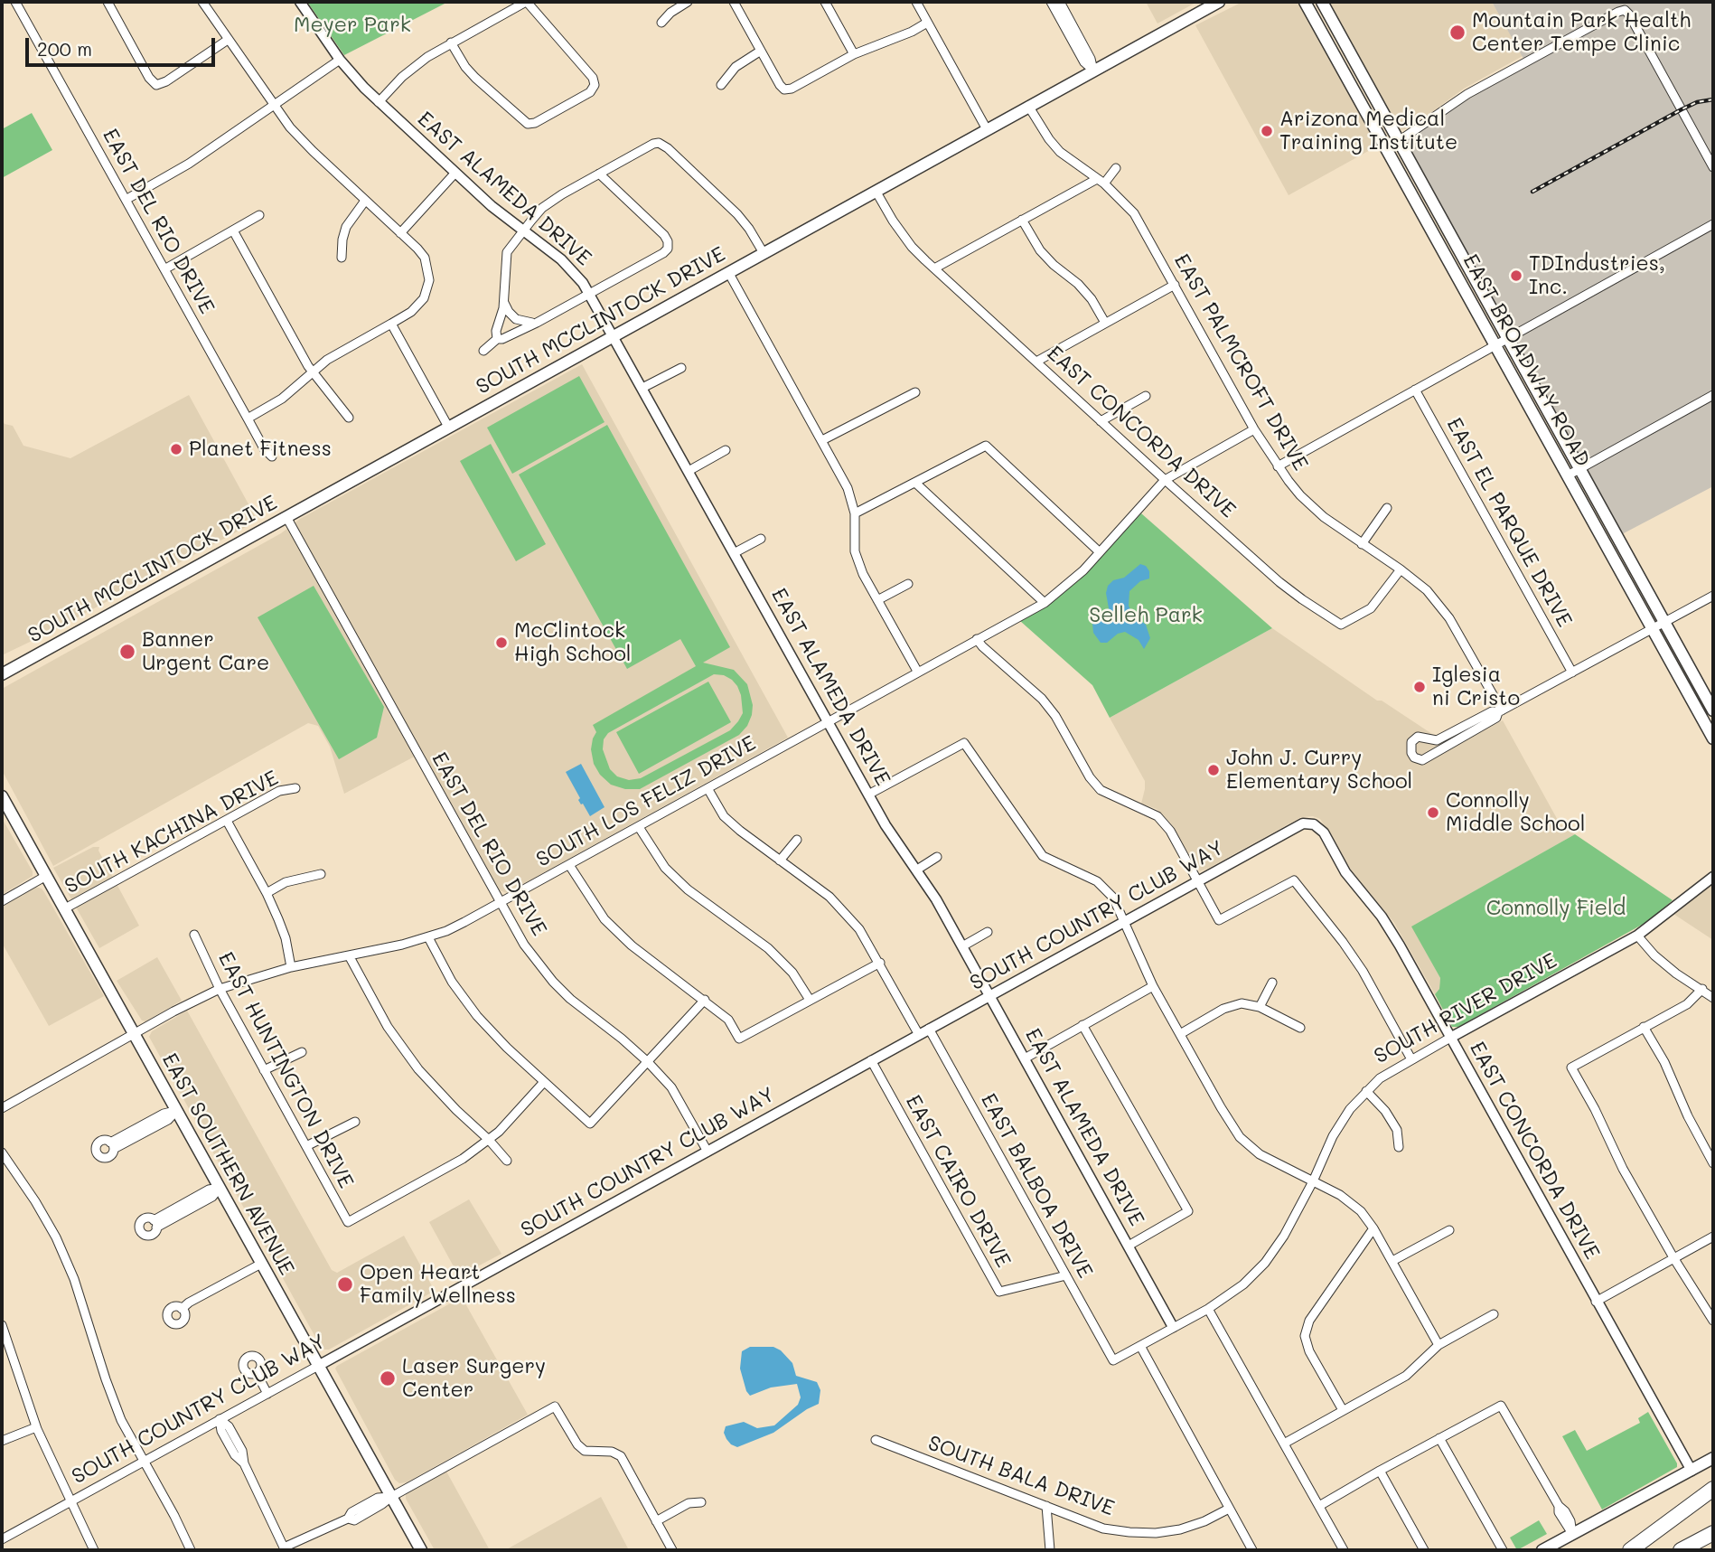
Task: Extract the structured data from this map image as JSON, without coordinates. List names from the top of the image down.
{
  "streets": {
    "main road": ["SOUTH MCCLINTOCK DRIVE", "EAST BROADWAY ROAD", "EAST SOUTHERN AVENUE"],
    "street": [
      "EAST ALAMEDA DRIVE",
      "EAST DEL RIO DRIVE",
      "EAST PALMCROFT DRIVE",
      "EAST CONCORDA DRIVE",
      "EAST EL PARQUE DRIVE",
      "SOUTH LOS FELIZ DRIVE",
      "SOUTH KACHINA DRIVE",
      "SOUTH COUNTRY CLUB WAY",
      "SOUTH RIVER DRIVE",
      "EAST HUNTINGTON DRIVE",
      "EAST CAIRO DRIVE",
      "EAST BALBOA DRIVE",
      "SOUTH BALA DRIVE"
    ]
  },
  "crossings": [
    ["EAST ALAMEDA DRIVE", "SOUTH MCCLINTOCK DRIVE"],
    ["EAST ALAMEDA DRIVE", "SOUTH LOS FELIZ DRIVE"],
    ["EAST ALAMEDA DRIVE", "SOUTH COUNTRY CLUB WAY"],
    ["EAST ALAMEDA DRIVE", "SOUTH RIVER DRIVE"],
    ["EAST DEL RIO DRIVE", "SOUTH MCCLINTOCK DRIVE"],
    ["EAST DEL RIO DRIVE", "SOUTH LOS FELIZ DRIVE"],
    ["EAST DEL RIO DRIVE", "SOUTH COUNTRY CLUB WAY"],
    ["SOUTH MCCLINTOCK DRIVE", "EAST PALMCROFT DRIVE"],
    ["SOUTH MCCLINTOCK DRIVE", "EAST CONCORDA DRIVE"],
    ["EAST PALMCROFT DRIVE", "EAST CONCORDA DRIVE"],
    ["EAST PALMCROFT DRIVE", "SOUTH LOS FELIZ DRIVE"],
    ["EAST CONCORDA DRIVE", "SOUTH LOS FELIZ DRIVE"],
    ["EAST CONCORDA DRIVE", "SOUTH COUNTRY CLUB WAY"],
    ["EAST CONCORDA DRIVE", "SOUTH RIVER DRIVE"],
    ["SOUTH LOS FELIZ DRIVE", "EAST HUNTINGTON DRIVE"],
    ["SOUTH LOS FELIZ DRIVE", "EAST SOUTHERN AVENUE"],
    ["SOUTH KACHINA DRIVE", "EAST SOUTHERN AVENUE"],
    ["SOUTH COUNTRY CLUB WAY", "EAST SOUTHERN AVENUE"],
    ["SOUTH COUNTRY CLUB WAY", "EAST CAIRO DRIVE"],
    ["SOUTH COUNTRY CLUB WAY", "EAST BALBOA DRIVE"],
    ["SOUTH RIVER DRIVE", "EAST BALBOA DRIVE"],
    ["EAST CAIRO DRIVE", "EAST BALBOA DRIVE"]
  ],
  "parks": ["Meyer Park", "Selleh Park", "Connolly Field"],
  "places": [
    "Mountain Park Health Center Tempe Clinic",
    "Arizona Medical Training Institute",
    "TDIndustries, Inc.",
    "Planet Fitness",
    "McClintock High School",
    "Banner Urgent Care",
    "Iglesia ni Cristo",
    "John J. Curry Elementary School",
    "Connolly Middle School",
    "Open Heart Family Wellness",
    "Laser Surgery Center"
  ],
  "scale_bar": "200 m"
}
